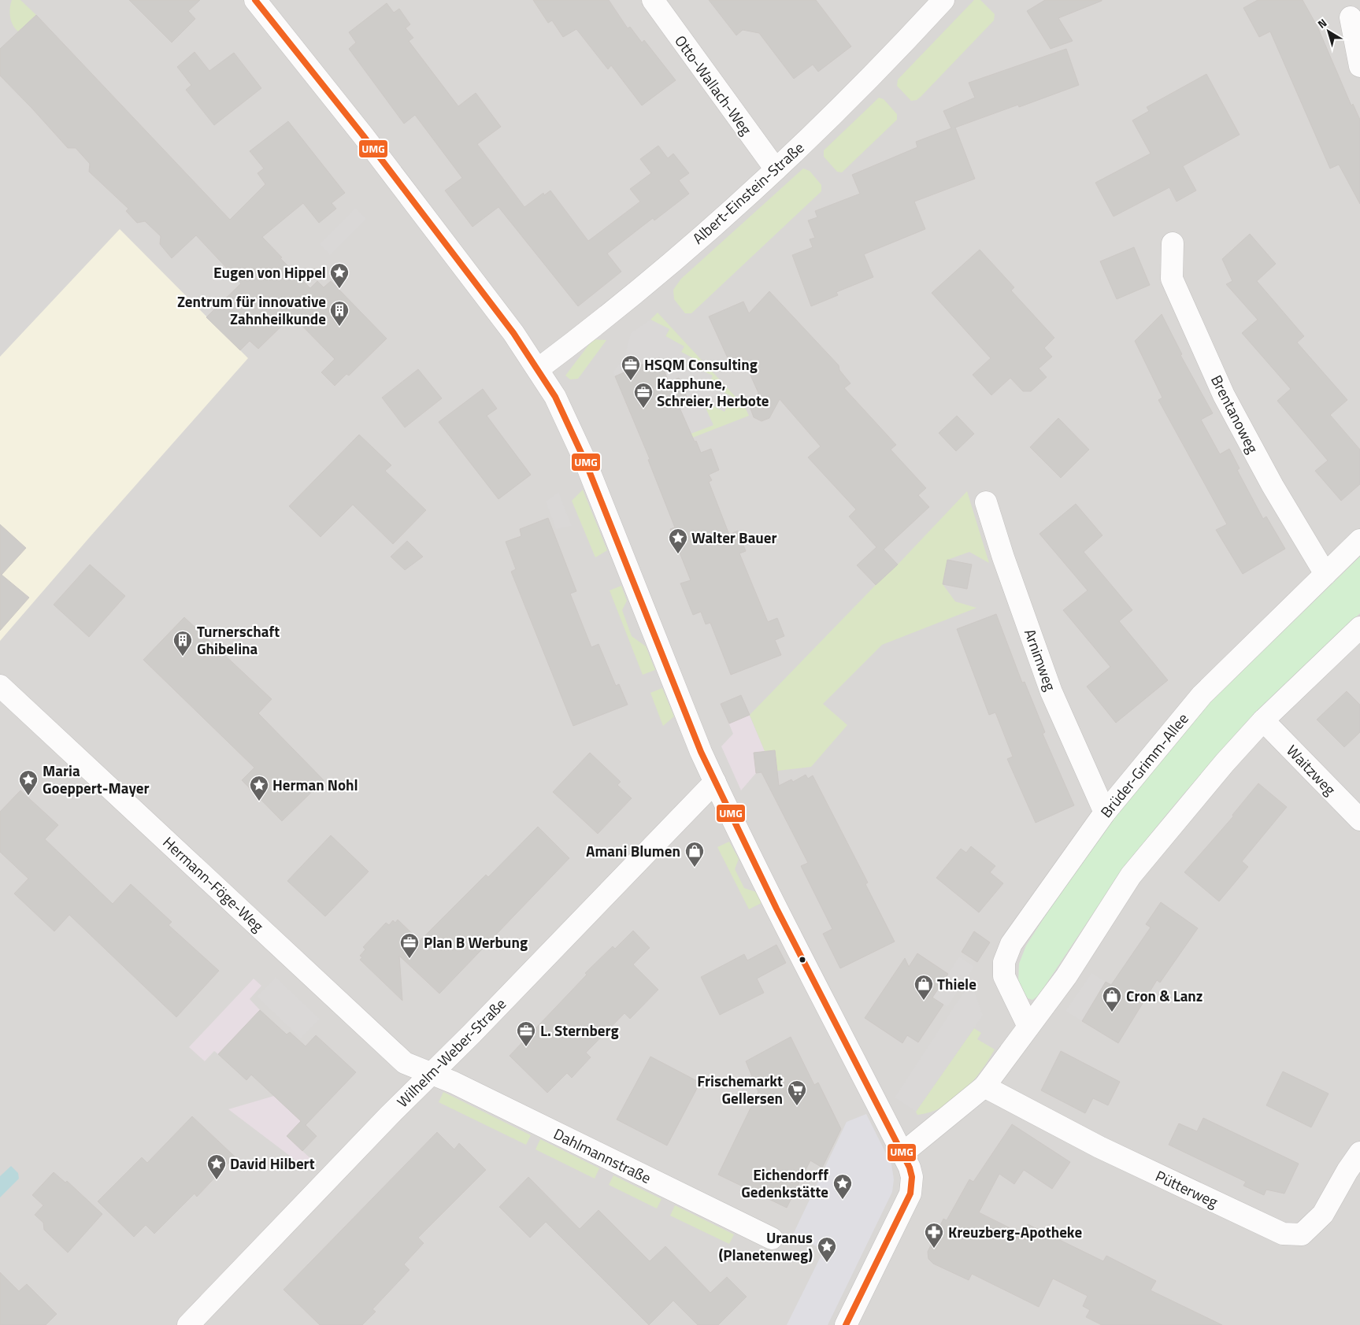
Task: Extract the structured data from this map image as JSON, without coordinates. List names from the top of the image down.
{
  "streets": {
    "street": [
      "Otto-Wallach-Weg",
      "Albert-Einstein-Straße",
      "Brentanoweg",
      "Arnimweg",
      "Brüder-Grimm-Allee",
      "Waitzweg",
      "Hermann-Föge-Weg",
      "Wilhelm-Weber-Straße",
      "Dahlmannstraße",
      "Pütterweg"
    ]
  },
  "crossings": [
    ["Otto-Wallach-Weg", "Albert-Einstein-Straße"],
    ["Brentanoweg", "Brüder-Grimm-Allee"],
    ["Arnimweg", "Brüder-Grimm-Allee"],
    ["Hermann-Föge-Weg", "Wilhelm-Weber-Straße"],
    ["Hermann-Föge-Weg", "Dahlmannstraße"],
    ["Wilhelm-Weber-Straße", "Dahlmannstraße"]
  ],
  "places": {
    "place": [
      "Eugen von Hippel",
      "Walter Bauer",
      "Maria Goeppert-Mayer",
      "Herman Nohl",
      "David Hilbert",
      "Eichendorff Gedenkstätte",
      "Uranus (Planetenweg)"
    ],
    "building": ["Zentrum für innovative Zahnheilkunde", "Turnerschaft Ghibelina"],
    "office": [
      "HSQM Consulting",
      "Kapphune, Schreier, Herbote",
      "Plan B Werbung",
      "L. Sternberg"
    ],
    "shop": ["Amani Blumen", "Thiele", "Cron & Lanz"],
    "supermarket": ["Frischemarkt Gellersen"],
    "pharmacy": ["Kreuzberg-Apotheke"]
  },
  "lines": ["transit line UMG"],
  "north": "top left"
}
